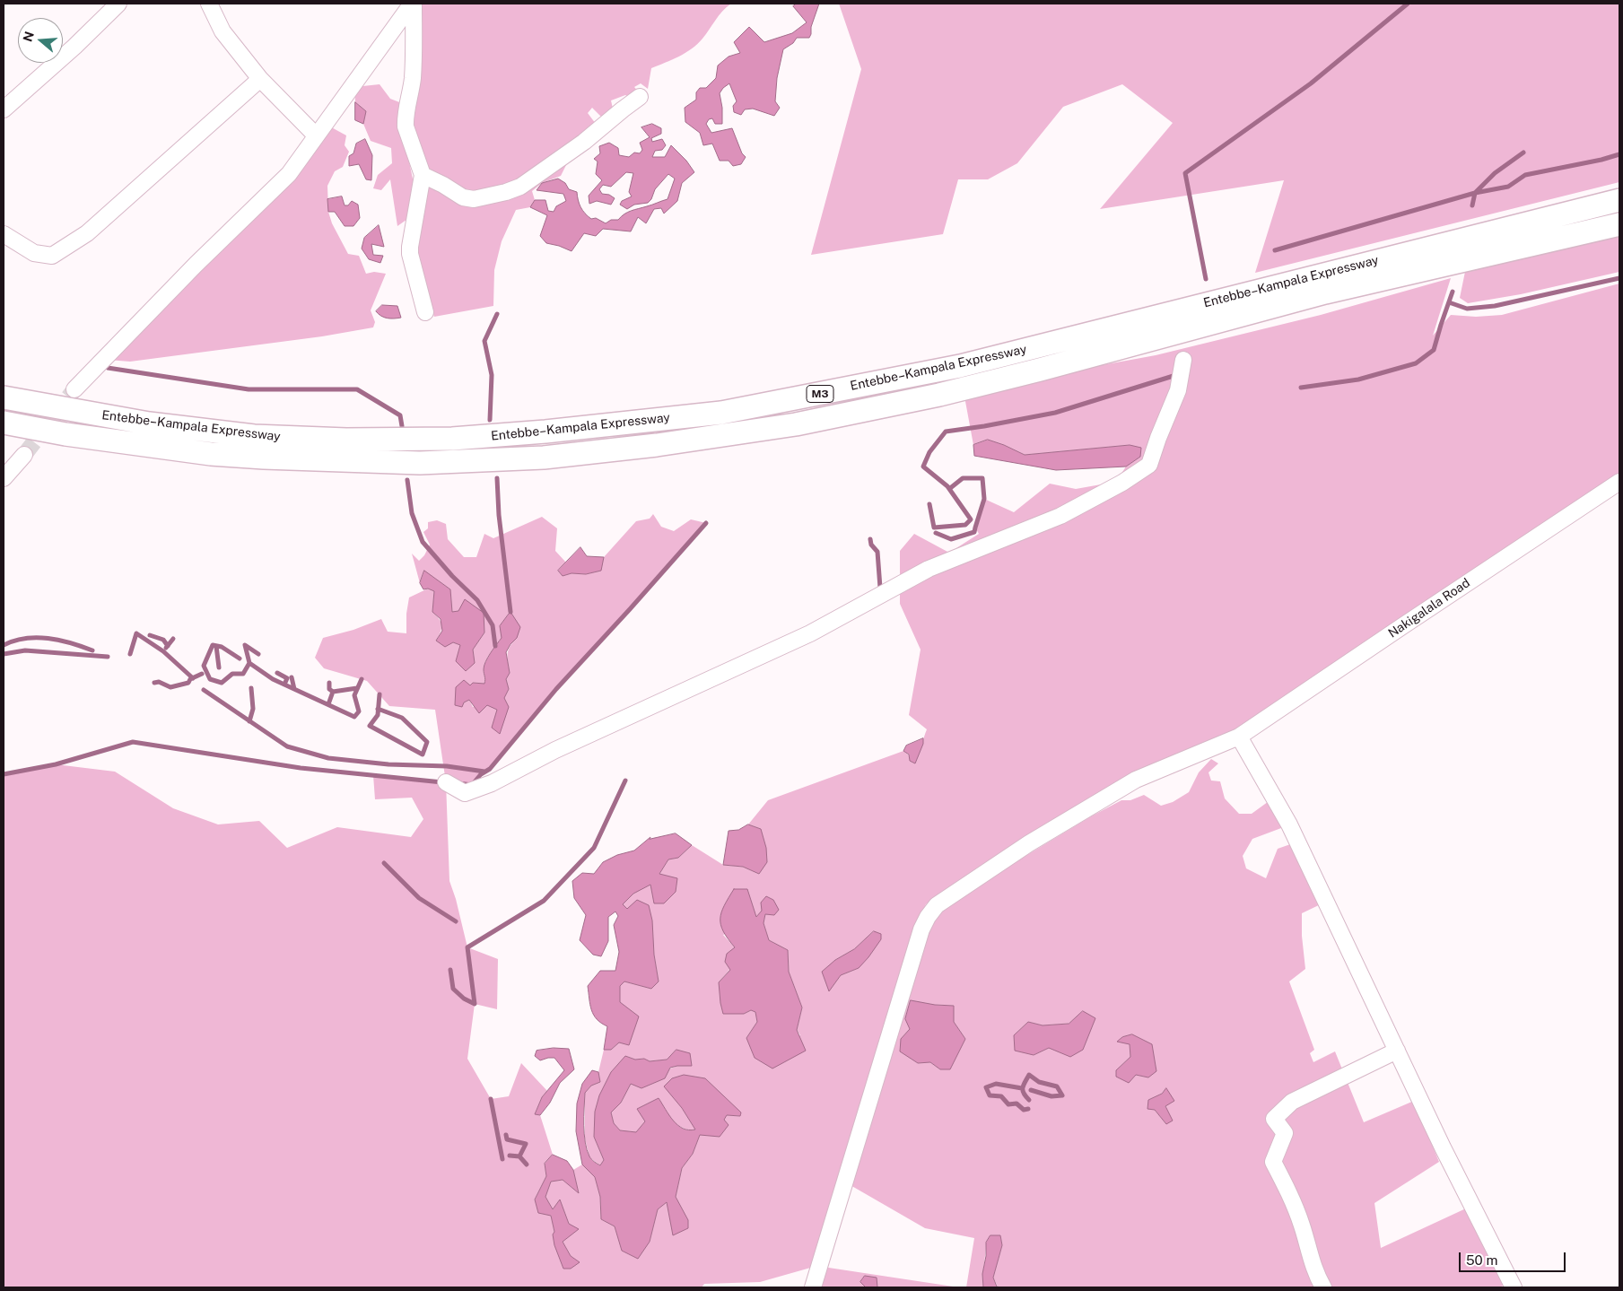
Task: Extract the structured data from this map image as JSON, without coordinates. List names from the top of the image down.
{
  "streets": {
    "highway": ["Entebbe–Kampala Expressway", "M3"],
    "street": ["Nakigalala Road"]
  },
  "scale_bar": "50 m",
  "north": "left"
}
